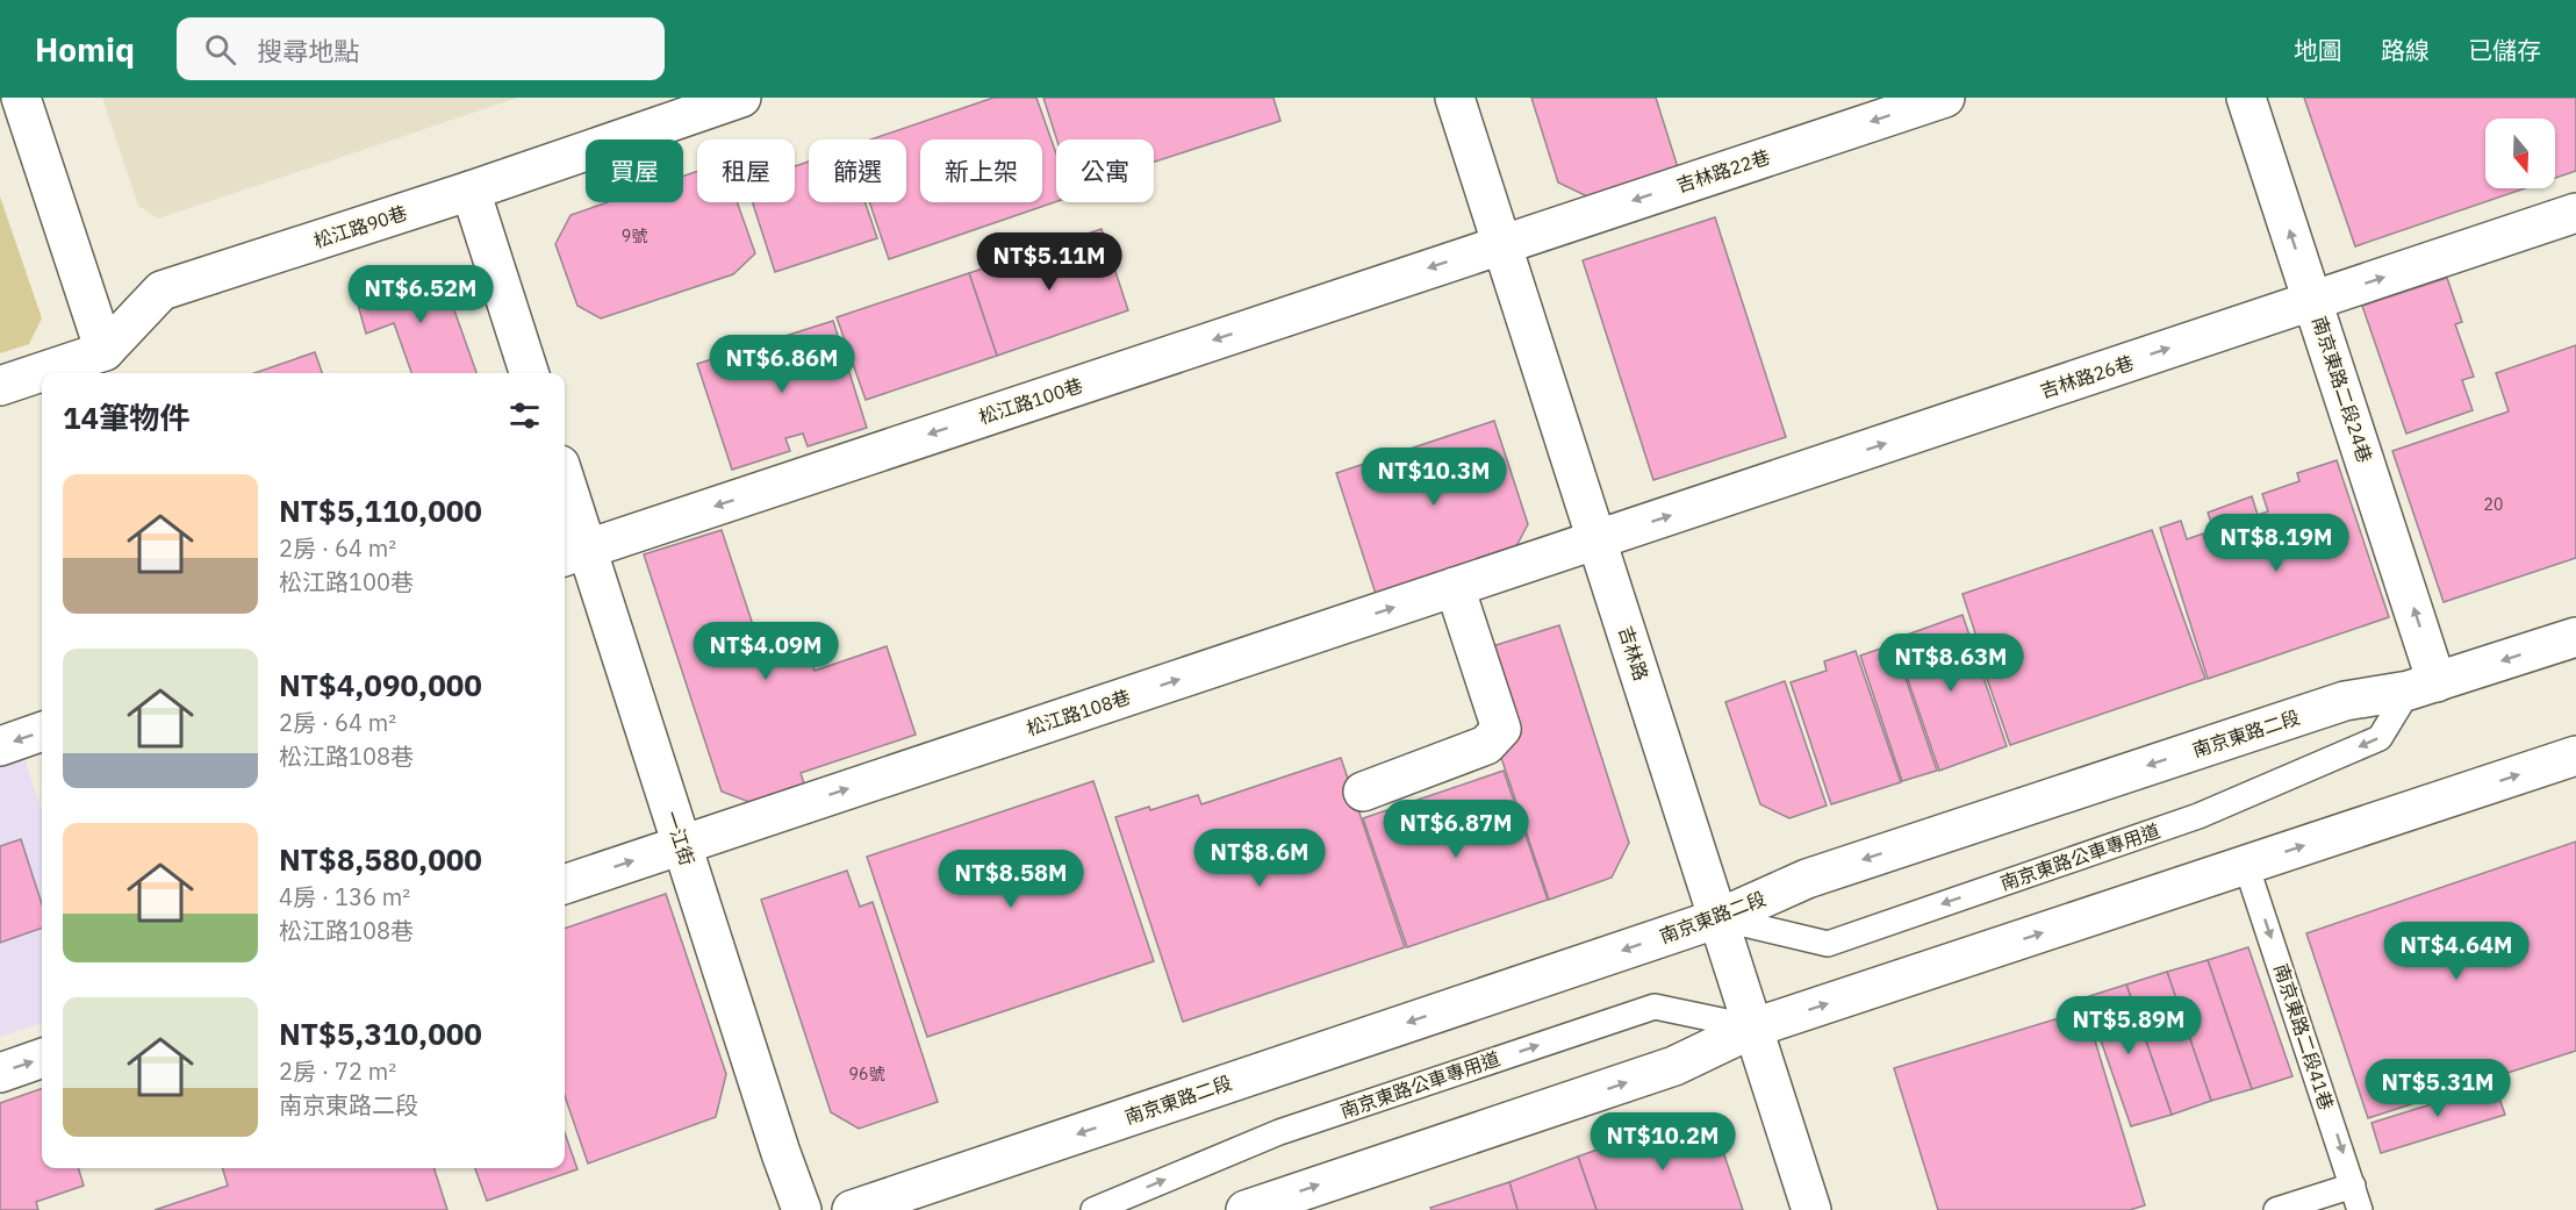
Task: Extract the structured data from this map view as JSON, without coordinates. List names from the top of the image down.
{
  "streets": {
    "street": [
      "吉林路22巷",
      "松江路90巷",
      "吉林路26巷",
      "南京東路二段24巷",
      "松江路100巷",
      "吉林路",
      "松江路108巷",
      "南京東路二段",
      "一江街"
    ],
    "lane": ["南京東路公車專用道", "南京東路二段41巷"]
  },
  "crossings": [
    ["吉林路22巷", "松江路100巷"],
    ["吉林路22巷", "吉林路"],
    ["吉林路26巷", "南京東路二段24巷"],
    ["吉林路26巷", "吉林路"],
    ["吉林路26巷", "松江路108巷"],
    ["南京東路二段24巷", "南京東路二段"],
    ["南京東路二段24巷", "南京東路公車專用道"],
    ["松江路100巷", "吉林路"],
    ["松江路100巷", "一江街"],
    ["吉林路", "松江路108巷"],
    ["吉林路", "南京東路二段"],
    ["吉林路", "南京東路公車專用道"],
    ["松江路108巷", "一江街"],
    ["南京東路二段", "南京東路公車專用道"]
  ],
  "one_way": [
    "吉林路22巷",
    "吉林路26巷",
    "南京東路二段24巷",
    "松江路100巷",
    "松江路108巷",
    "南京東路二段41巷"
  ],
  "house_numbers": ["9號", "20", "96號"],
  "north": "bottom",
  "page": {
    "header": "Homiq",
    "search": "搜尋地點",
    "nav": ["地圖", "路線", "已儲存"],
    "chip": [
      "買屋",
      "租屋",
      "篩選",
      "新上架",
      "公寓"
    ],
    "price": [
      "NT$5.11M",
      "NT$6.52M",
      "NT$6.86M",
      "NT$10.3M",
      "NT$8.19M",
      "NT$4.09M",
      "NT$8.63M",
      "NT$6.87M",
      "NT$8.6M",
      "NT$8.58M",
      "NT$4.64M",
      "NT$5.89M",
      "NT$5.31M",
      "NT$10.2M"
    ],
    "heading": "14筆物件",
    "list": [
      {
        "name": "NT$5,110,000",
        "note": "2房 · 64 m² · 松江路100巷"
      },
      {
        "name": "NT$4,090,000",
        "note": "2房 · 64 m² · 松江路108巷"
      },
      {
        "name": "NT$8,580,000",
        "note": "4房 · 136 m² · 松江路108巷"
      },
      {
        "name": "NT$5,310,000",
        "note": "2房 · 72 m² · 南京東路二段"
      }
    ]
  }
}
